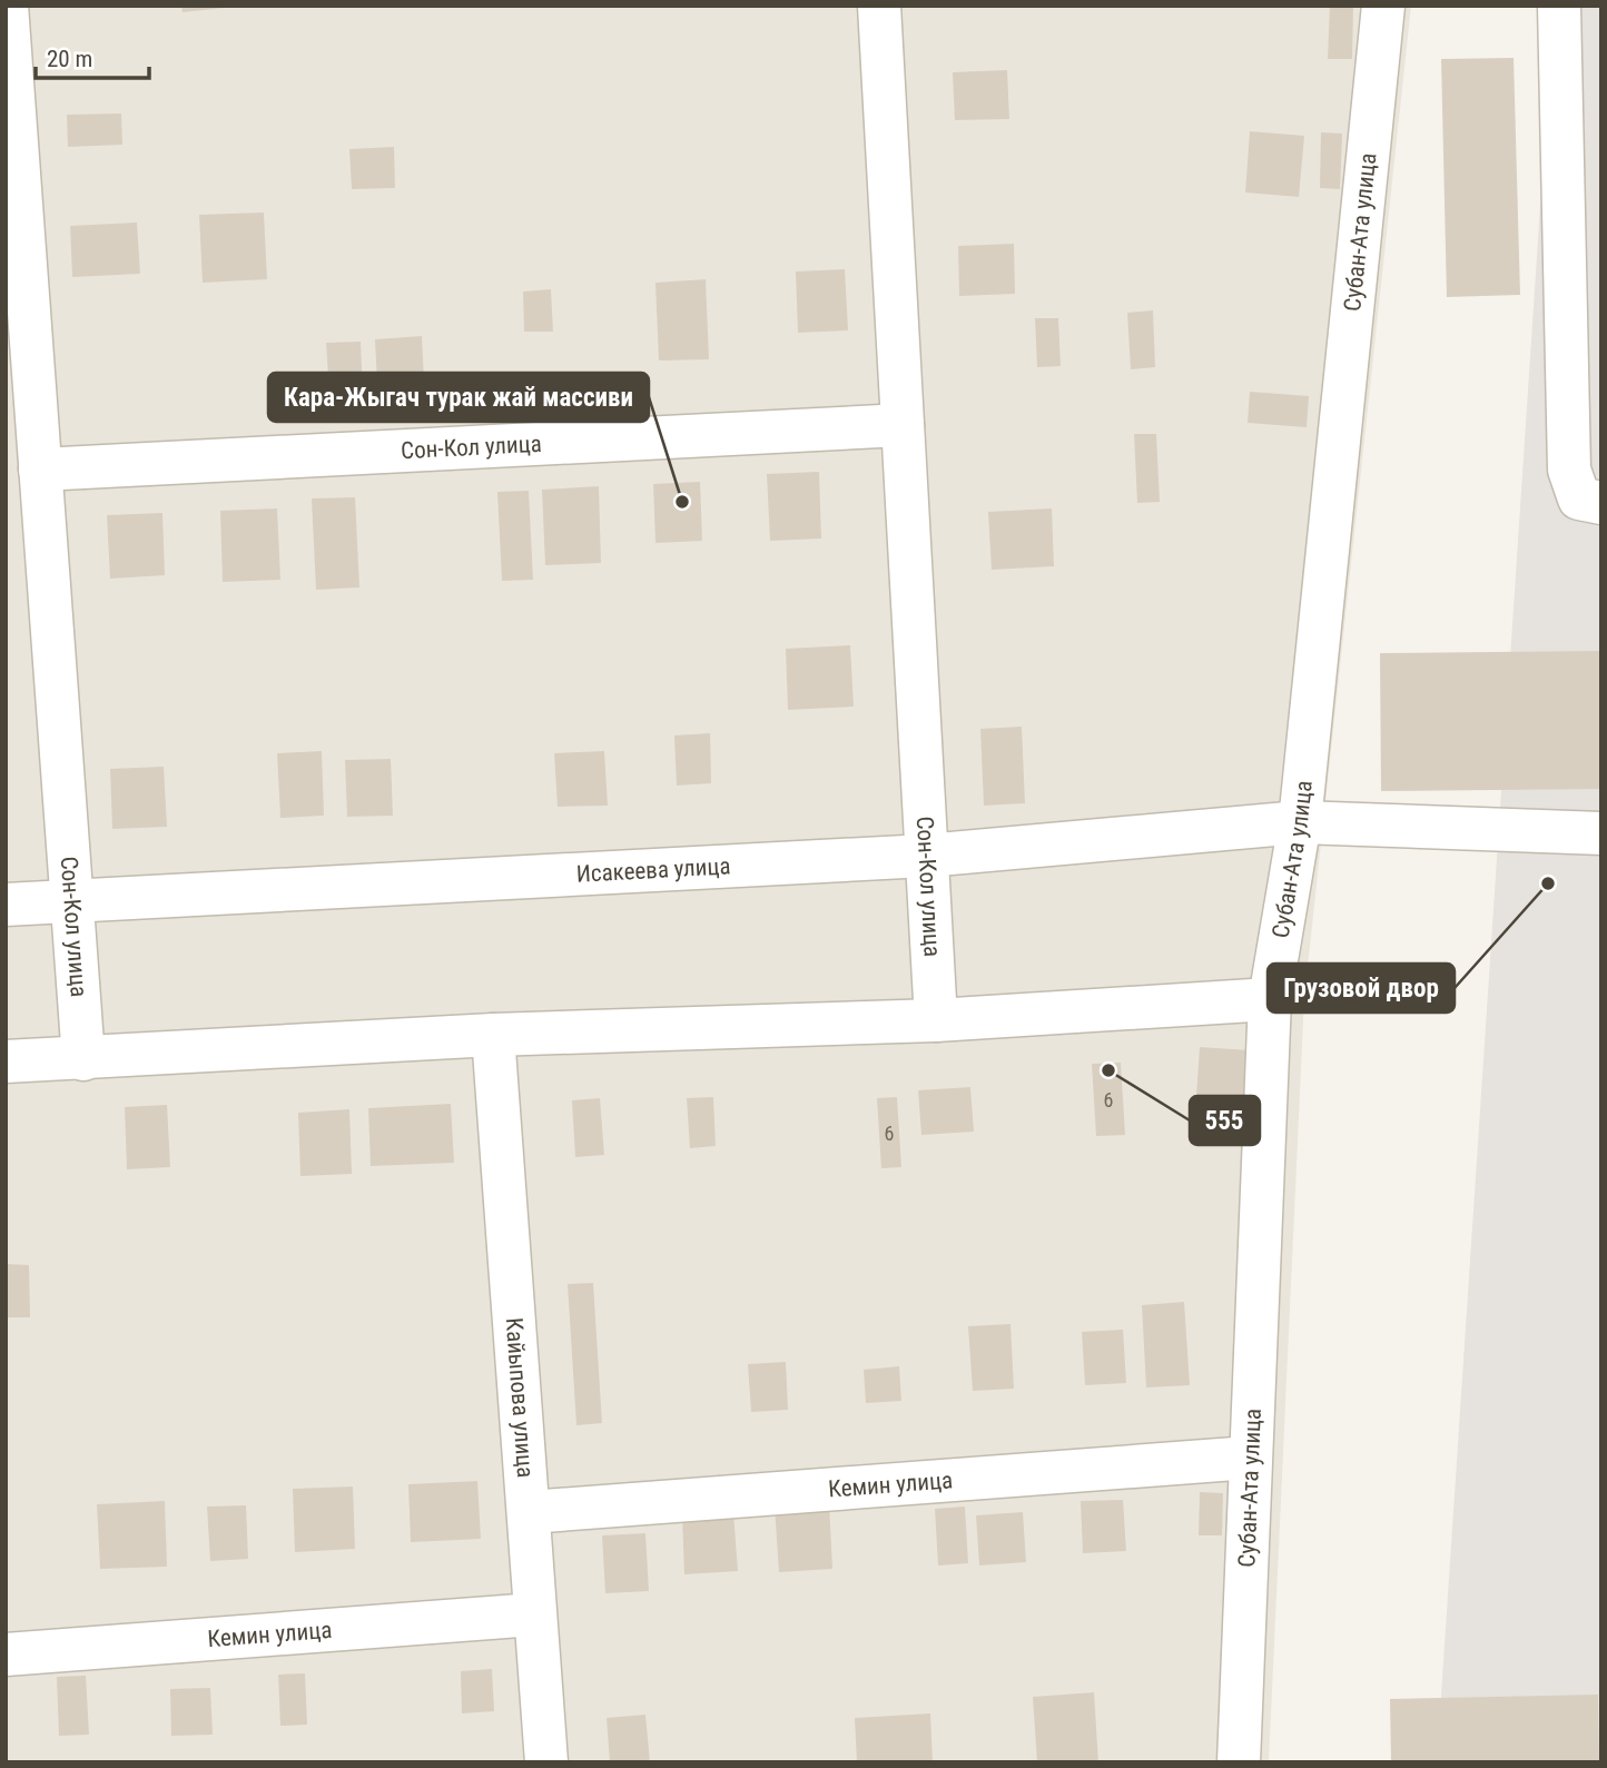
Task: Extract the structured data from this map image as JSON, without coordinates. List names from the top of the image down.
{
  "streets": {
    "street": [
      "Субан-Ата улица",
      "Сон-Кол улица",
      "Исакеева улица",
      "Кайыпова улица",
      "Кемин улица"
    ]
  },
  "crossings": [
    ["Субан-Ата улица", "Исакеева улица"],
    ["Субан-Ата улица", "Кемин улица"],
    ["Сон-Кол улица", "Исакеева улица"],
    ["Кайыпова улица", "Кемин улица"]
  ],
  "places": ["Кара-Жыгач турак жай массиви", "Грузовой двор", "555"],
  "house_numbers": ["6", "6"],
  "scale_bar": "20 m"
}
